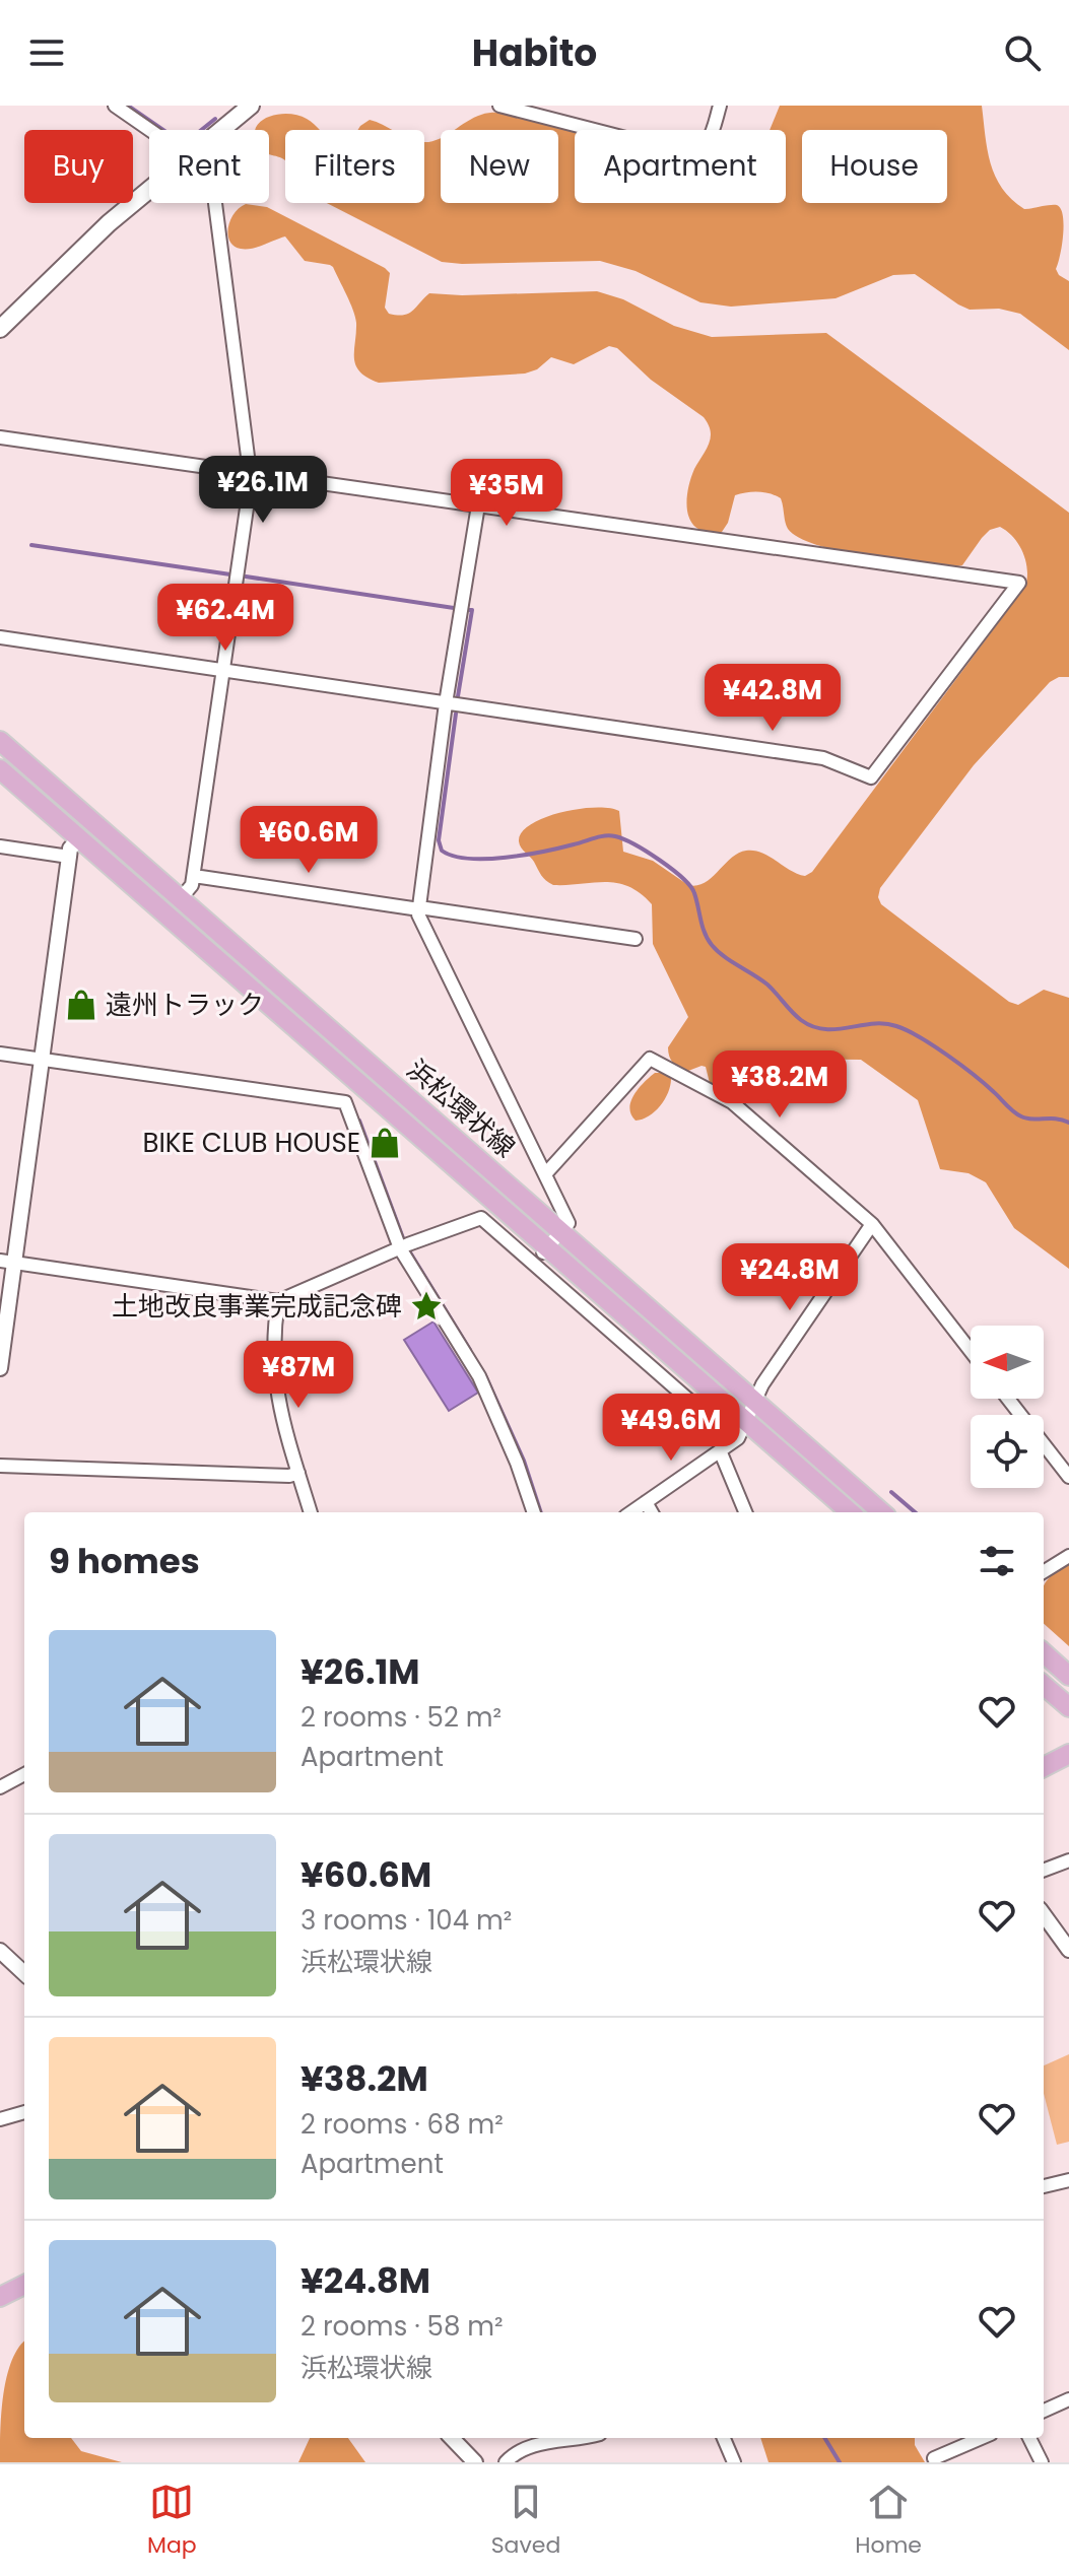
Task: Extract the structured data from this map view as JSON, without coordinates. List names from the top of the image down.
{
  "streets": {
    "main road": ["浜松環状線"]
  },
  "places": {
    "shop": ["遠州トラック", "BIKE CLUB HOUSE"],
    "place": ["土地改良事業完成記念碑"]
  },
  "north": "left",
  "page": {
    "header": "Habito",
    "chip": [
      "Buy",
      "Rent",
      "Filters",
      "New",
      "Apartment",
      "House"
    ],
    "price": [
      "¥26.1M",
      "¥35M",
      "¥62.4M",
      "¥42.8M",
      "¥60.6M",
      "¥38.2M",
      "¥24.8M",
      "¥87M",
      "¥49.6M"
    ],
    "heading": "9 homes",
    "list": [
      {
        "name": "¥26.1M",
        "note": "2 rooms · 52 m² · Apartment"
      },
      {
        "name": "¥60.6M",
        "note": "3 rooms · 104 m² · 浜松環状線"
      },
      {
        "name": "¥38.2M",
        "note": "2 rooms · 68 m² · Apartment"
      },
      {
        "name": "¥24.8M",
        "note": "2 rooms · 58 m² · 浜松環状線"
      }
    ],
    "tabs": ["Map", "Saved", "Home"]
  }
}
